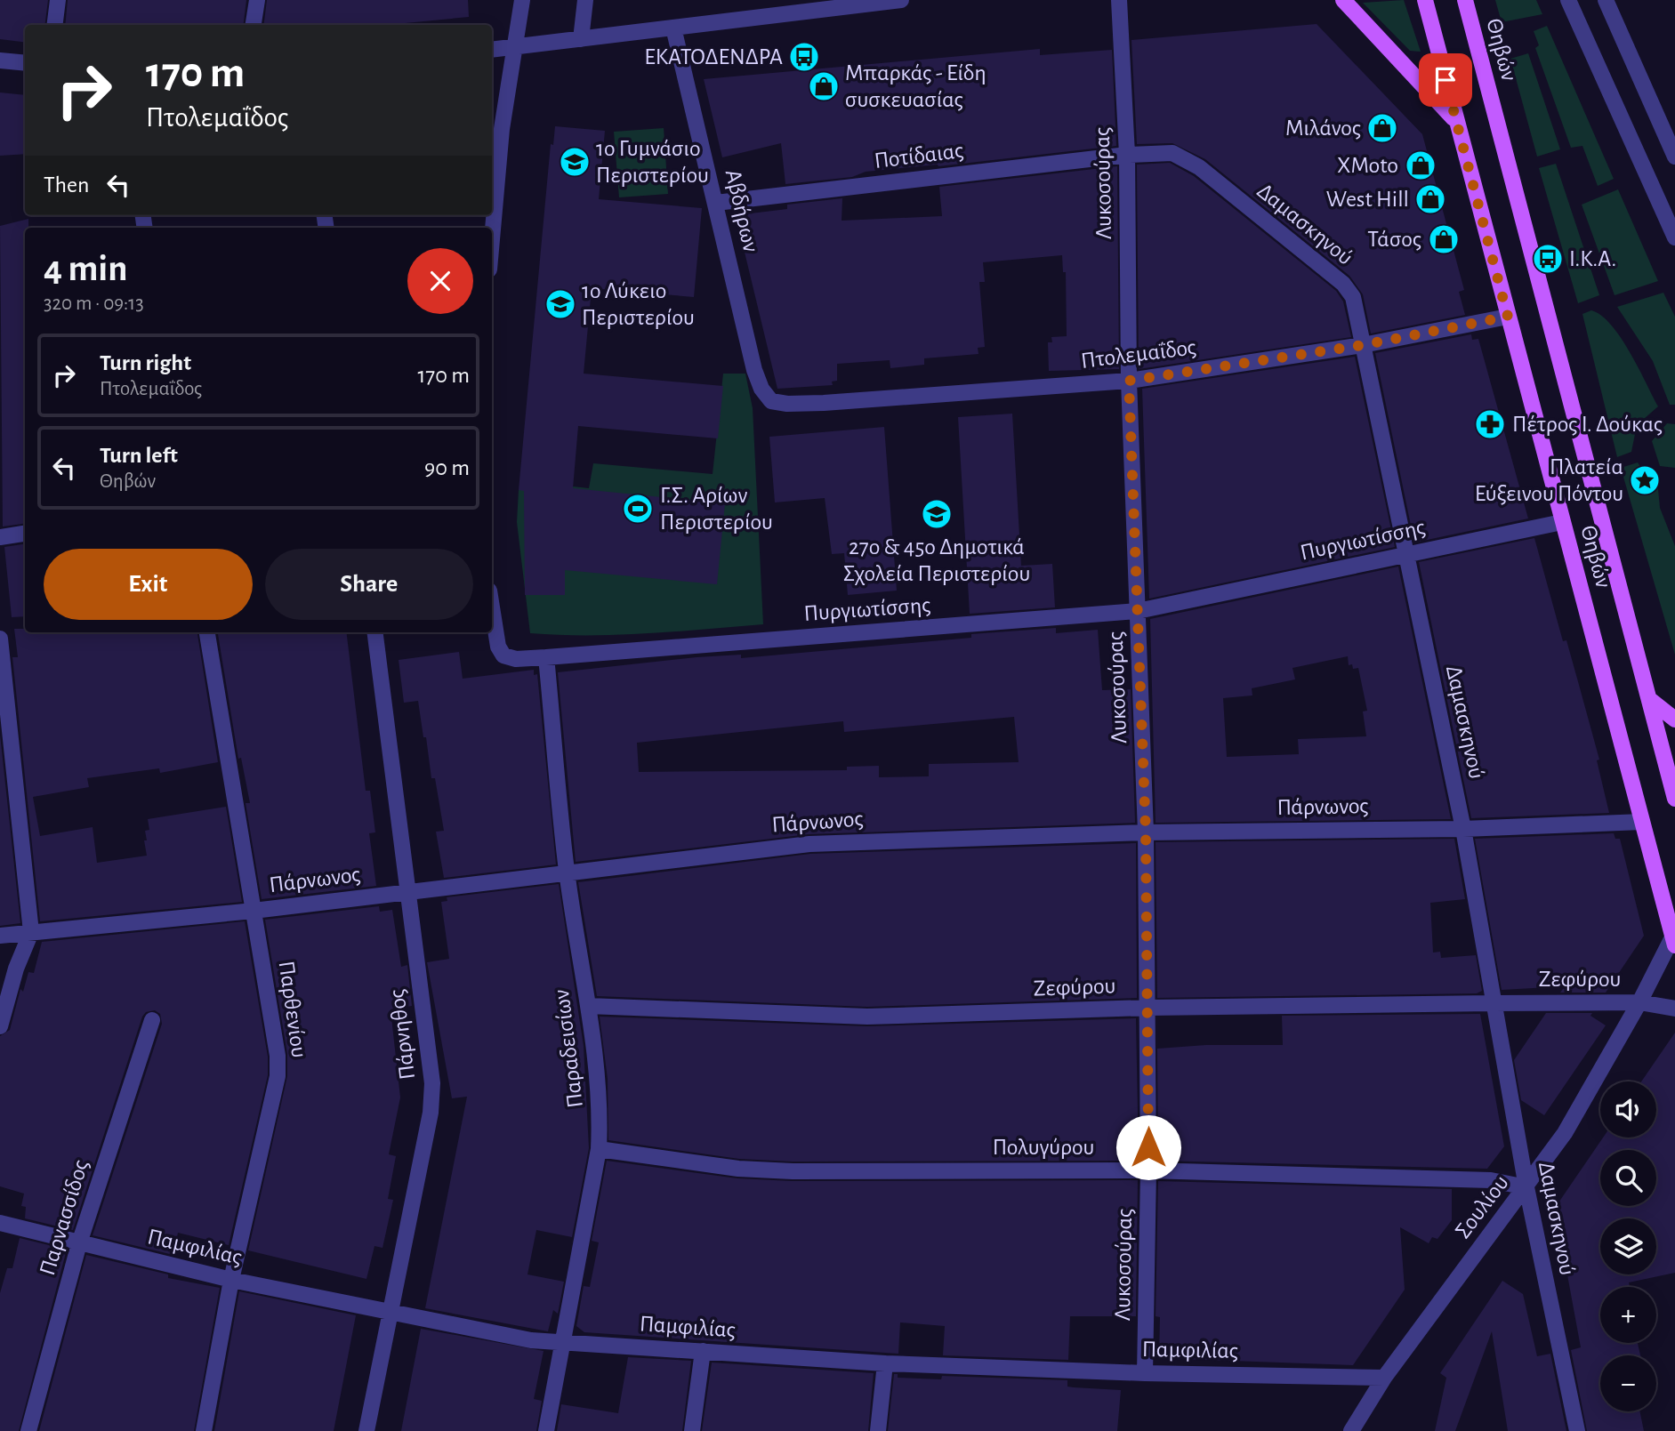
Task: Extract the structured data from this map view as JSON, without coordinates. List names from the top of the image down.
{
  "streets": {
    "main road": ["Θηβών"],
    "street": [
      "Ποτίδαιας",
      "Λυκοσούρας",
      "Αβδήρων",
      "Δαμασκηνού",
      "Πτολεμαΐδος",
      "Πυργιωτίσσης",
      "Πάρνωνος",
      "Ζεφύρου",
      "Παρθενίου",
      "Πάρνηθος",
      "Παραδεισίων",
      "Πολυγύρου",
      "Σουλίου",
      "Παρνασσίδος",
      "Παμφιλίας"
    ]
  },
  "crossings": [
    ["Θηβών", "Πτολεμαΐδος"],
    ["Θηβών", "Πυργιωτίσσης"],
    ["Θηβών", "Πάρνωνος"],
    ["Θηβών", "Σουλίου"],
    ["Ποτίδαιας", "Λυκοσούρας"],
    ["Ποτίδαιας", "Αβδήρων"],
    ["Ποτίδαιας", "Δαμασκηνού"],
    ["Λυκοσούρας", "Δαμασκηνού"],
    ["Λυκοσούρας", "Πτολεμαΐδος"],
    ["Λυκοσούρας", "Πυργιωτίσσης"],
    ["Λυκοσούρας", "Πάρνωνος"],
    ["Λυκοσούρας", "Ζεφύρου"],
    ["Λυκοσούρας", "Πολυγύρου"],
    ["Λυκοσούρας", "Παμφιλίας"],
    ["Αβδήρων", "Πτολεμαΐδος"],
    ["Δαμασκηνού", "Πτολεμαΐδος"],
    ["Δαμασκηνού", "Πυργιωτίσσης"],
    ["Δαμασκηνού", "Πάρνωνος"],
    ["Δαμασκηνού", "Ζεφύρου"],
    ["Δαμασκηνού", "Πολυγύρου"],
    ["Δαμασκηνού", "Σουλίου"],
    ["Πυργιωτίσσης", "Παραδεισίων"],
    ["Πάρνωνος", "Παρθενίου"],
    ["Πάρνωνος", "Πάρνηθος"],
    ["Πάρνωνος", "Παραδεισίων"],
    ["Ζεφύρου", "Παραδεισίων"],
    ["Ζεφύρου", "Σουλίου"],
    ["Παρθενίου", "Παμφιλίας"],
    ["Πάρνηθος", "Παμφιλίας"],
    ["Παραδεισίων", "Πολυγύρου"],
    ["Παραδεισίων", "Παμφιλίας"],
    ["Πολυγύρου", "Σουλίου"],
    ["Σουλίου", "Παμφιλίας"],
    ["Παρνασσίδος", "Παμφιλίας"]
  ],
  "places": {
    "bus stop": ["ΕΚΑΤΟΔΕΝΔΡΑ", "Ι.Κ.Α."],
    "shop": [
      "Μπαρκάς - Είδη συσκευασίας",
      "Μιλάνος",
      "XMoto",
      "West Hill",
      "Τάσος"
    ],
    "school or university": ["1ο Γυμνάσιο Περιστερίου", "1ο Λύκειο Περιστερίου", "27ο & 45ο Δημοτικά Σχολεία Περιστερίου"],
    "pharmacy": ["Πέτρος Ι. Δούκας"],
    "place": ["Πλατεία Εύξεινου Πόντου"],
    "sports": ["Γ.Σ. Αρίων Περιστερίου"]
  },
  "page": {
    "turn": ["170 m", "Πτολεμαΐδος"],
    "then": "Then",
    "heading": ["4 min", "320 m · 09:13"],
    "list": [
      {
        "name": "Turn right",
        "note": "Πτολεμαΐδος",
        "value": "170 m"
      },
      {
        "name": "Turn left",
        "note": "Θηβών",
        "value": "90 m"
      }
    ],
    "buttons": ["Exit", "Share"],
    "map_buttons": ["+", "−"]
  }
}
